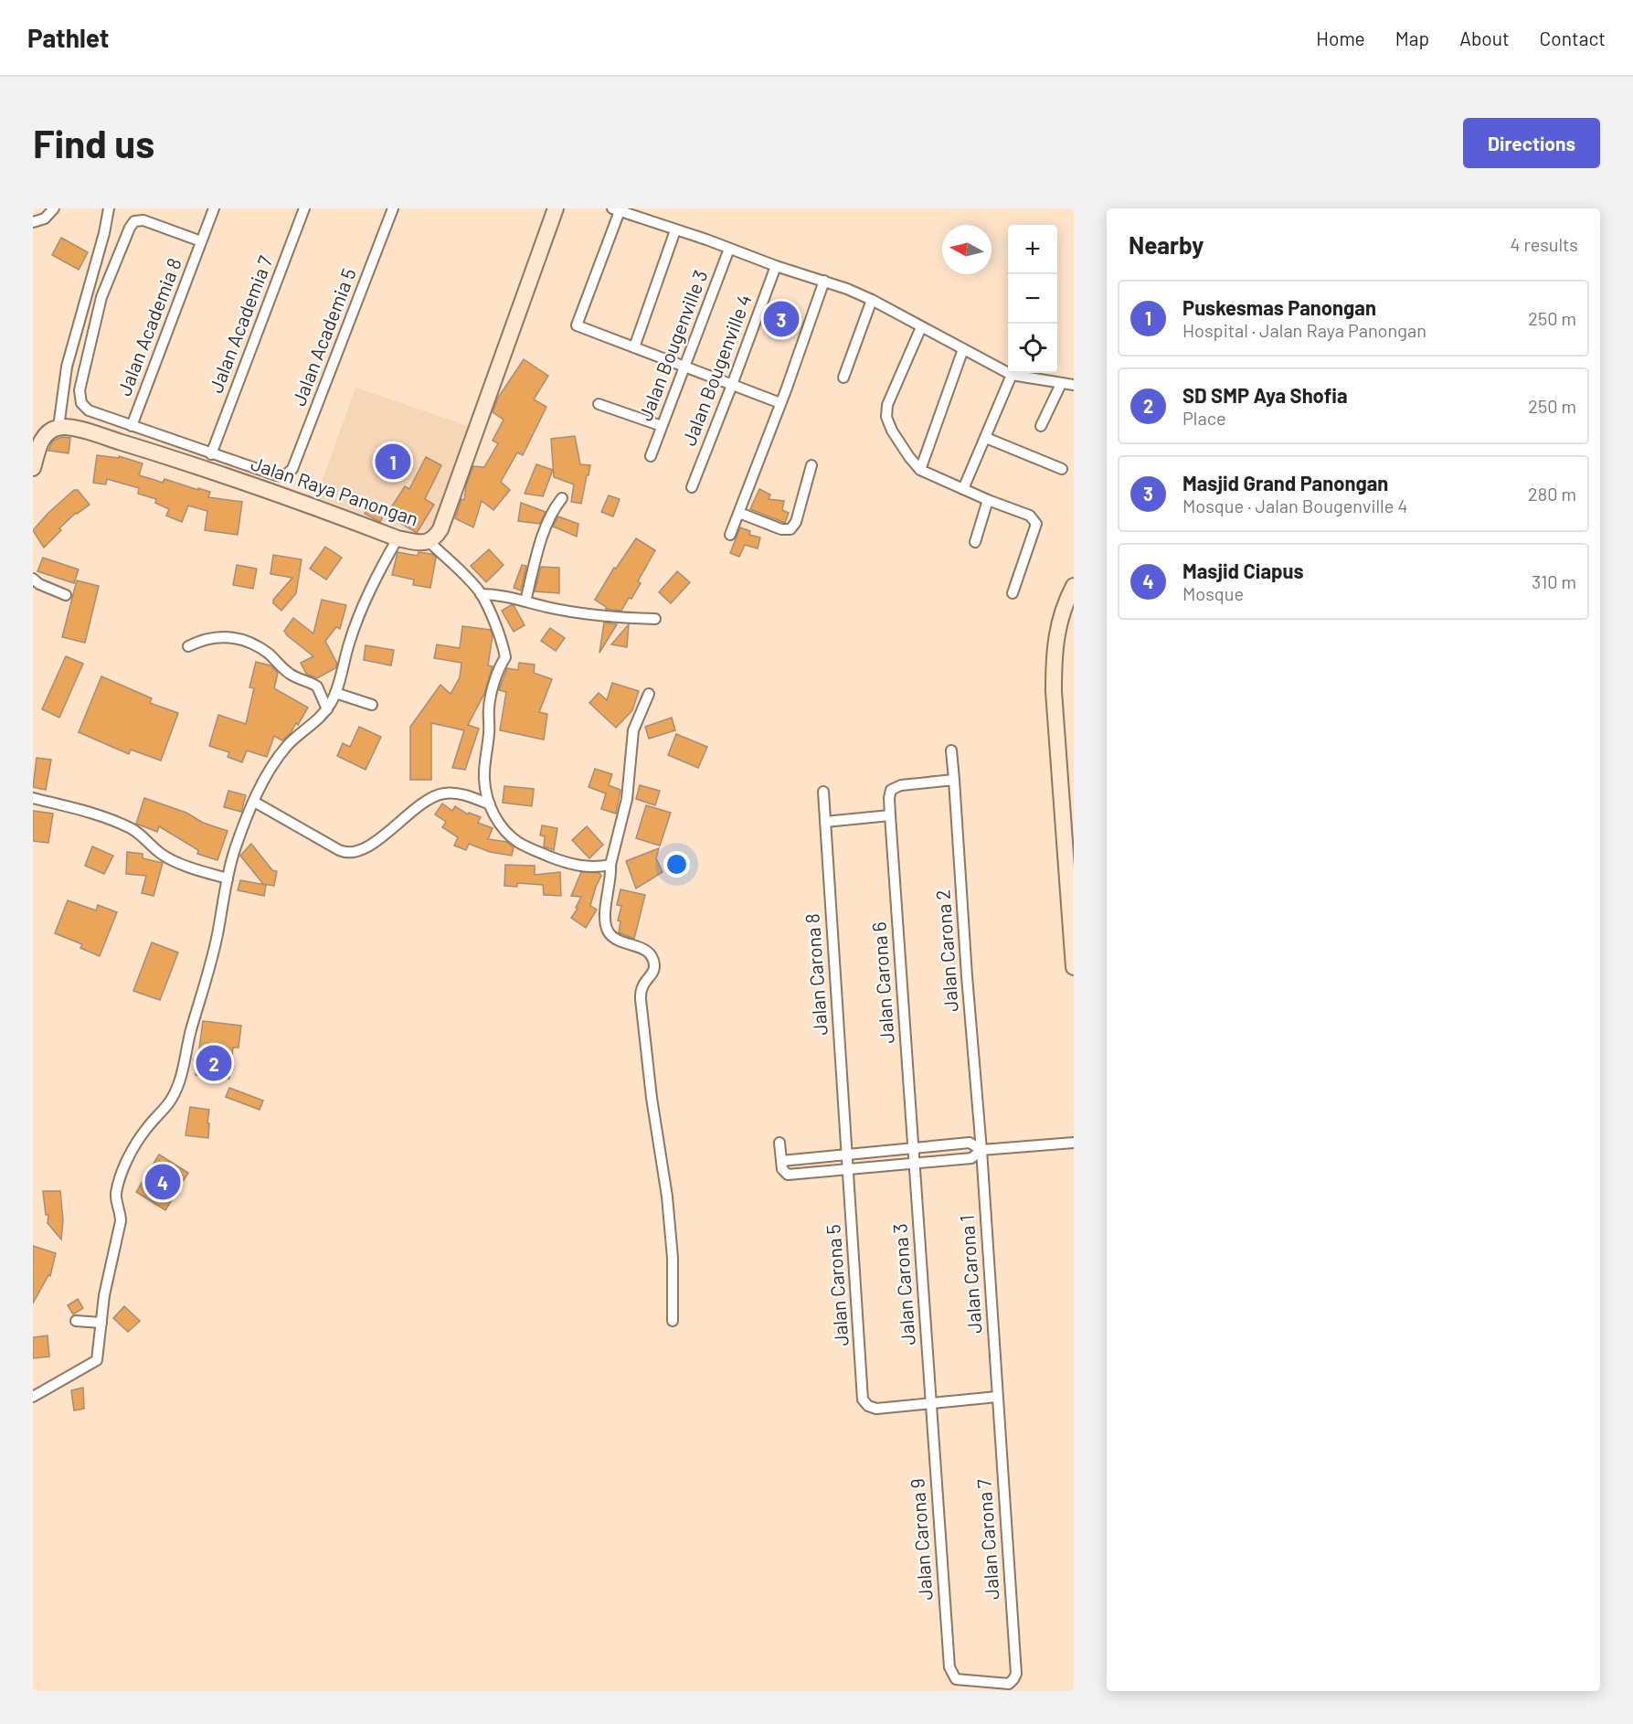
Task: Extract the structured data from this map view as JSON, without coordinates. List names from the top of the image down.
{
  "streets": {
    "street": [
      "Jalan Academia 7",
      "Jalan Academia 8",
      "Jalan Academia 5",
      "Jalan Bougenville 3",
      "Jalan Bougenville 4",
      "Jalan Raya Panongan",
      "Jalan Carona 2",
      "Jalan Carona 8",
      "Jalan Carona 6",
      "Jalan Carona 1",
      "Jalan Carona 3",
      "Jalan Carona 5",
      "Jalan Carona 9",
      "Jalan Carona 7"
    ]
  },
  "crossings": [
    ["Jalan Academia 7", "Jalan Academia 5"],
    ["Jalan Carona 2", "Jalan Carona 6"],
    ["Jalan Carona 2", "Jalan Carona 1"],
    ["Jalan Carona 8", "Jalan Carona 5"],
    ["Jalan Carona 6", "Jalan Carona 3"],
    ["Jalan Carona 1", "Jalan Carona 7"],
    ["Jalan Carona 3", "Jalan Carona 5"],
    ["Jalan Carona 3", "Jalan Carona 9"],
    ["Jalan Carona 5", "Jalan Carona 9"],
    ["Jalan Carona 9", "Jalan Carona 7"]
  ],
  "north": "left",
  "page": {
    "header": "Pathlet",
    "nav": [
      "Home",
      "Map",
      "About",
      "Contact"
    ],
    "buttons": "Directions",
    "title": "Find us",
    "heading": ["Nearby", "4 results"],
    "map_buttons": ["+", "−"],
    "list": [
      {
        "mark": "1",
        "name": "Puskesmas Panongan",
        "note": "Hospital · Jalan Raya Panongan",
        "value": "250 m"
      },
      {
        "mark": "2",
        "name": "SD SMP Aya Shofia",
        "note": "Place",
        "value": "250 m"
      },
      {
        "mark": "3",
        "name": "Masjid Grand Panongan",
        "note": "Mosque · Jalan Bougenville 4",
        "value": "280 m"
      },
      {
        "mark": "4",
        "name": "Masjid Ciapus",
        "note": "Mosque",
        "value": "310 m"
      }
    ],
    "pins": [
      "3",
      "1",
      "2",
      "4"
    ]
  }
}
